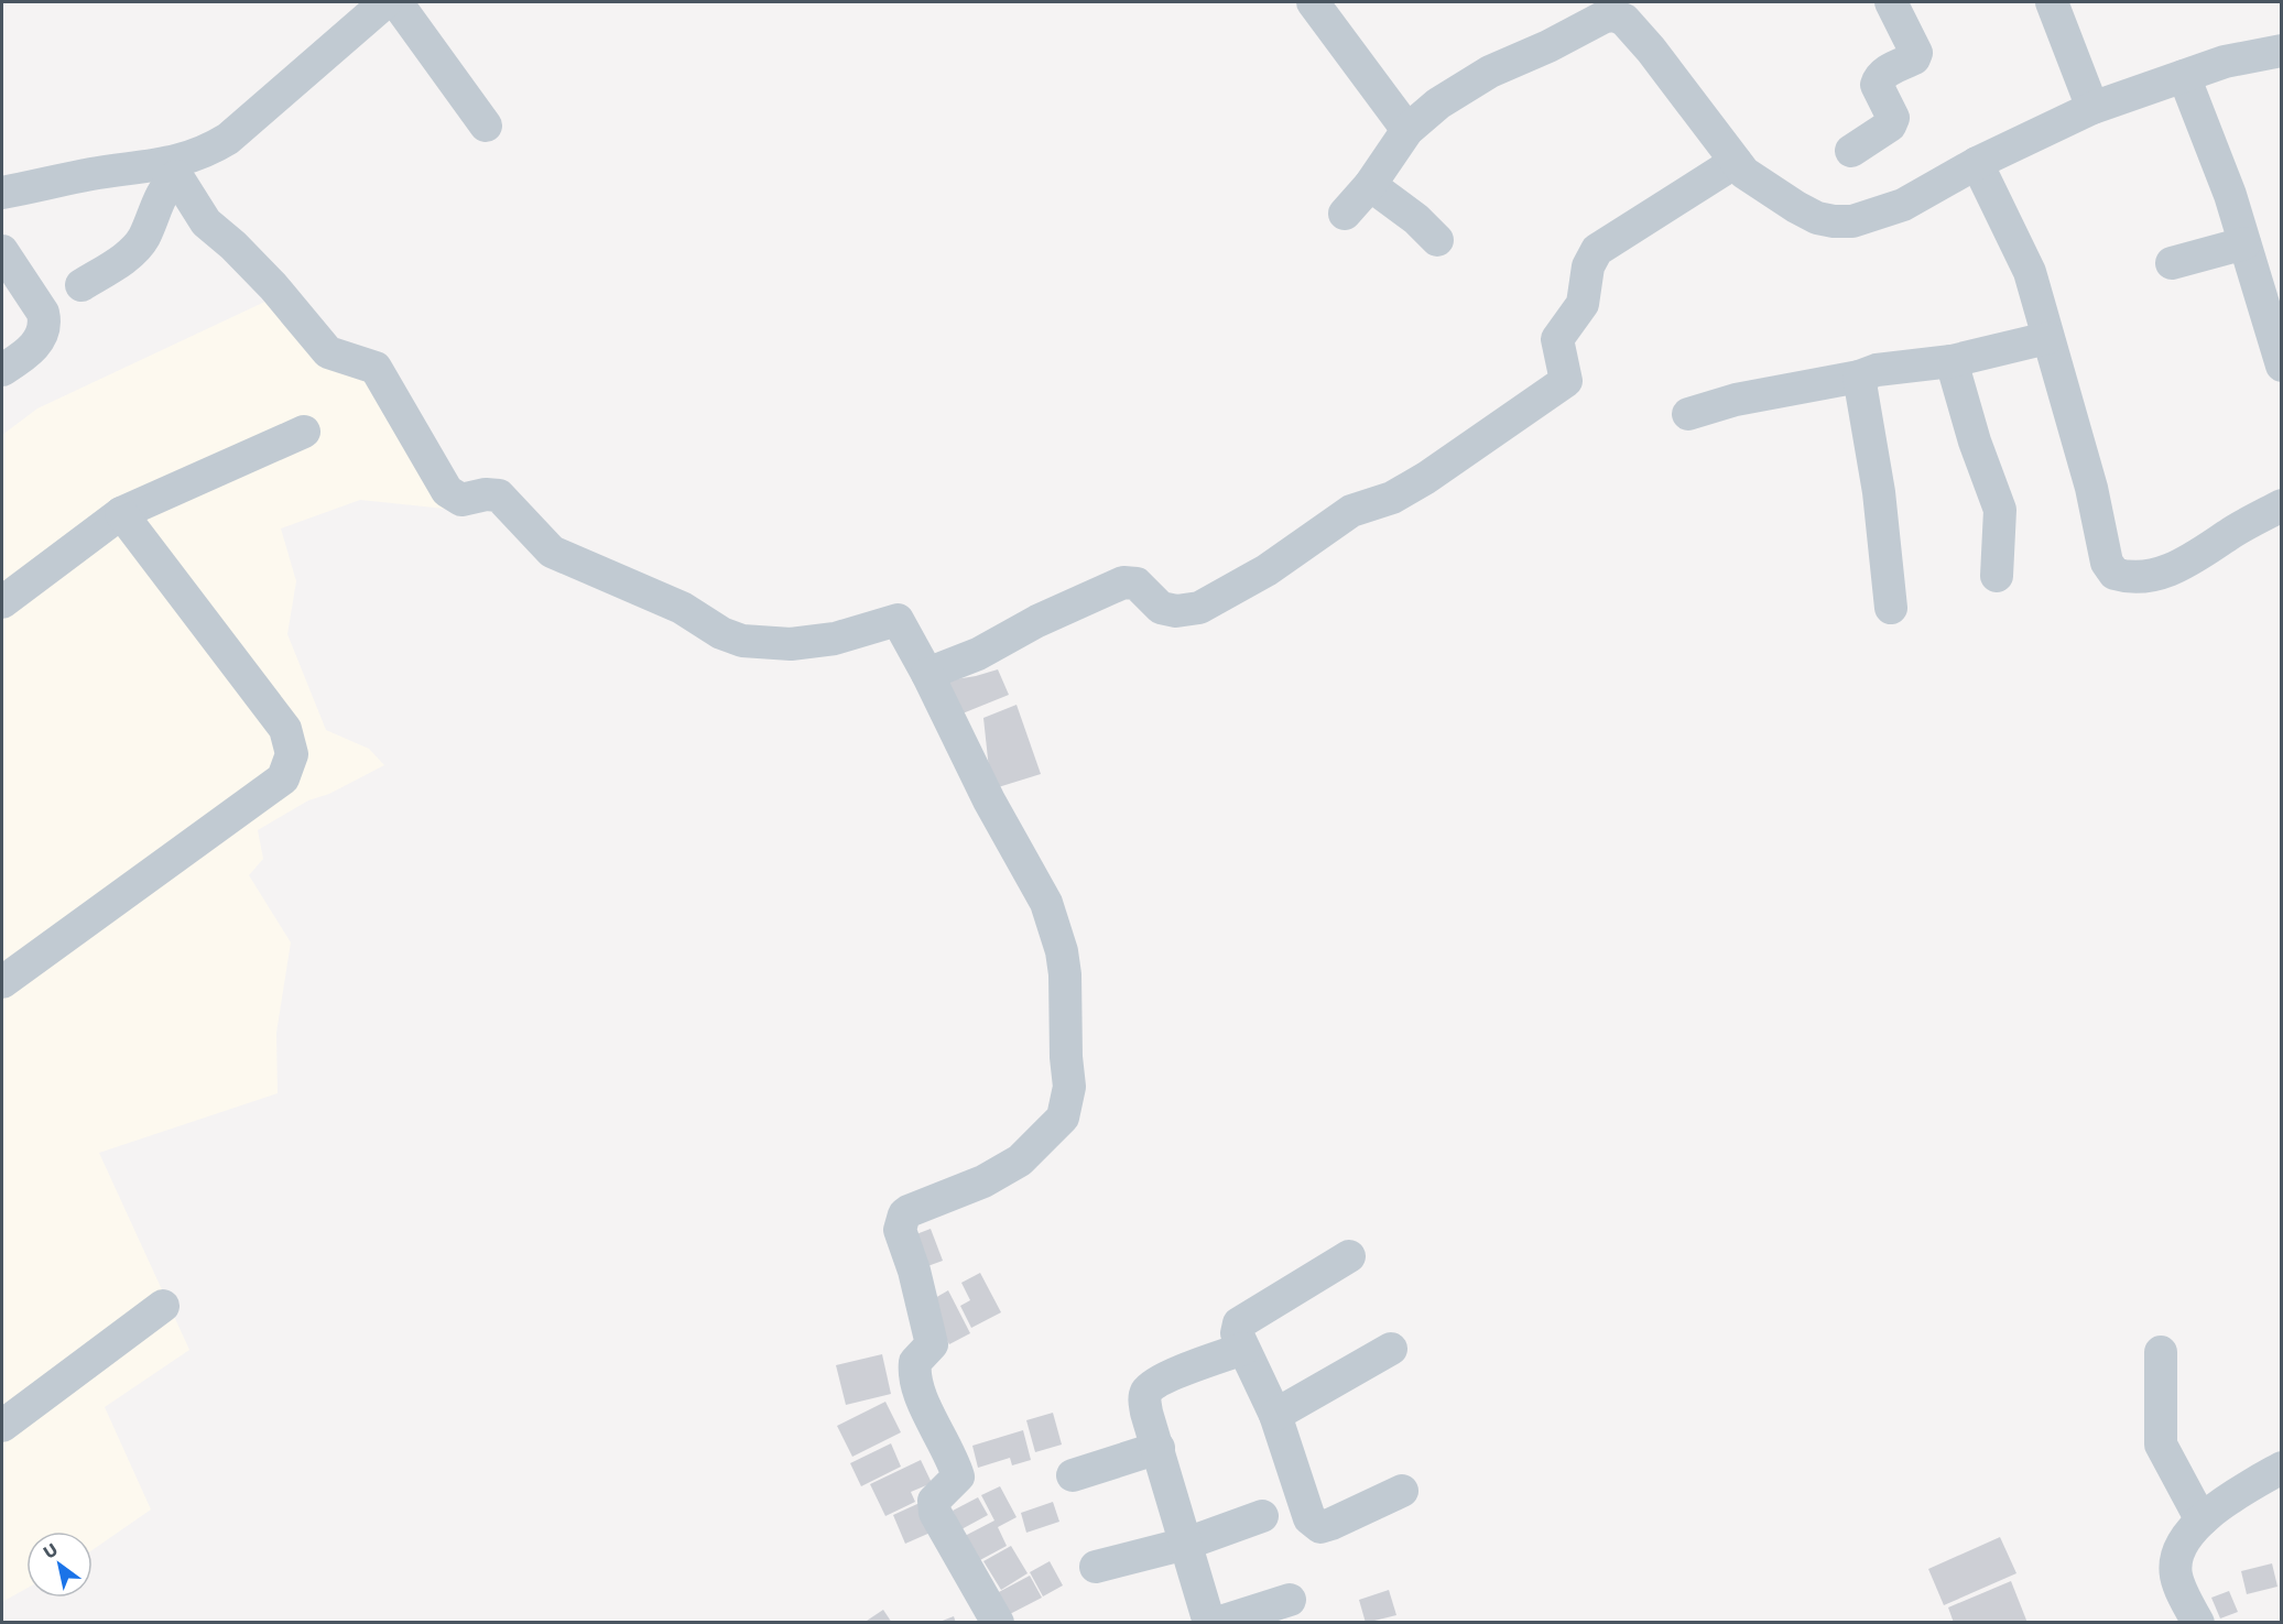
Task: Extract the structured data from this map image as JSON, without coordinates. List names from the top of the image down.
{
  "north": "top left"
}
